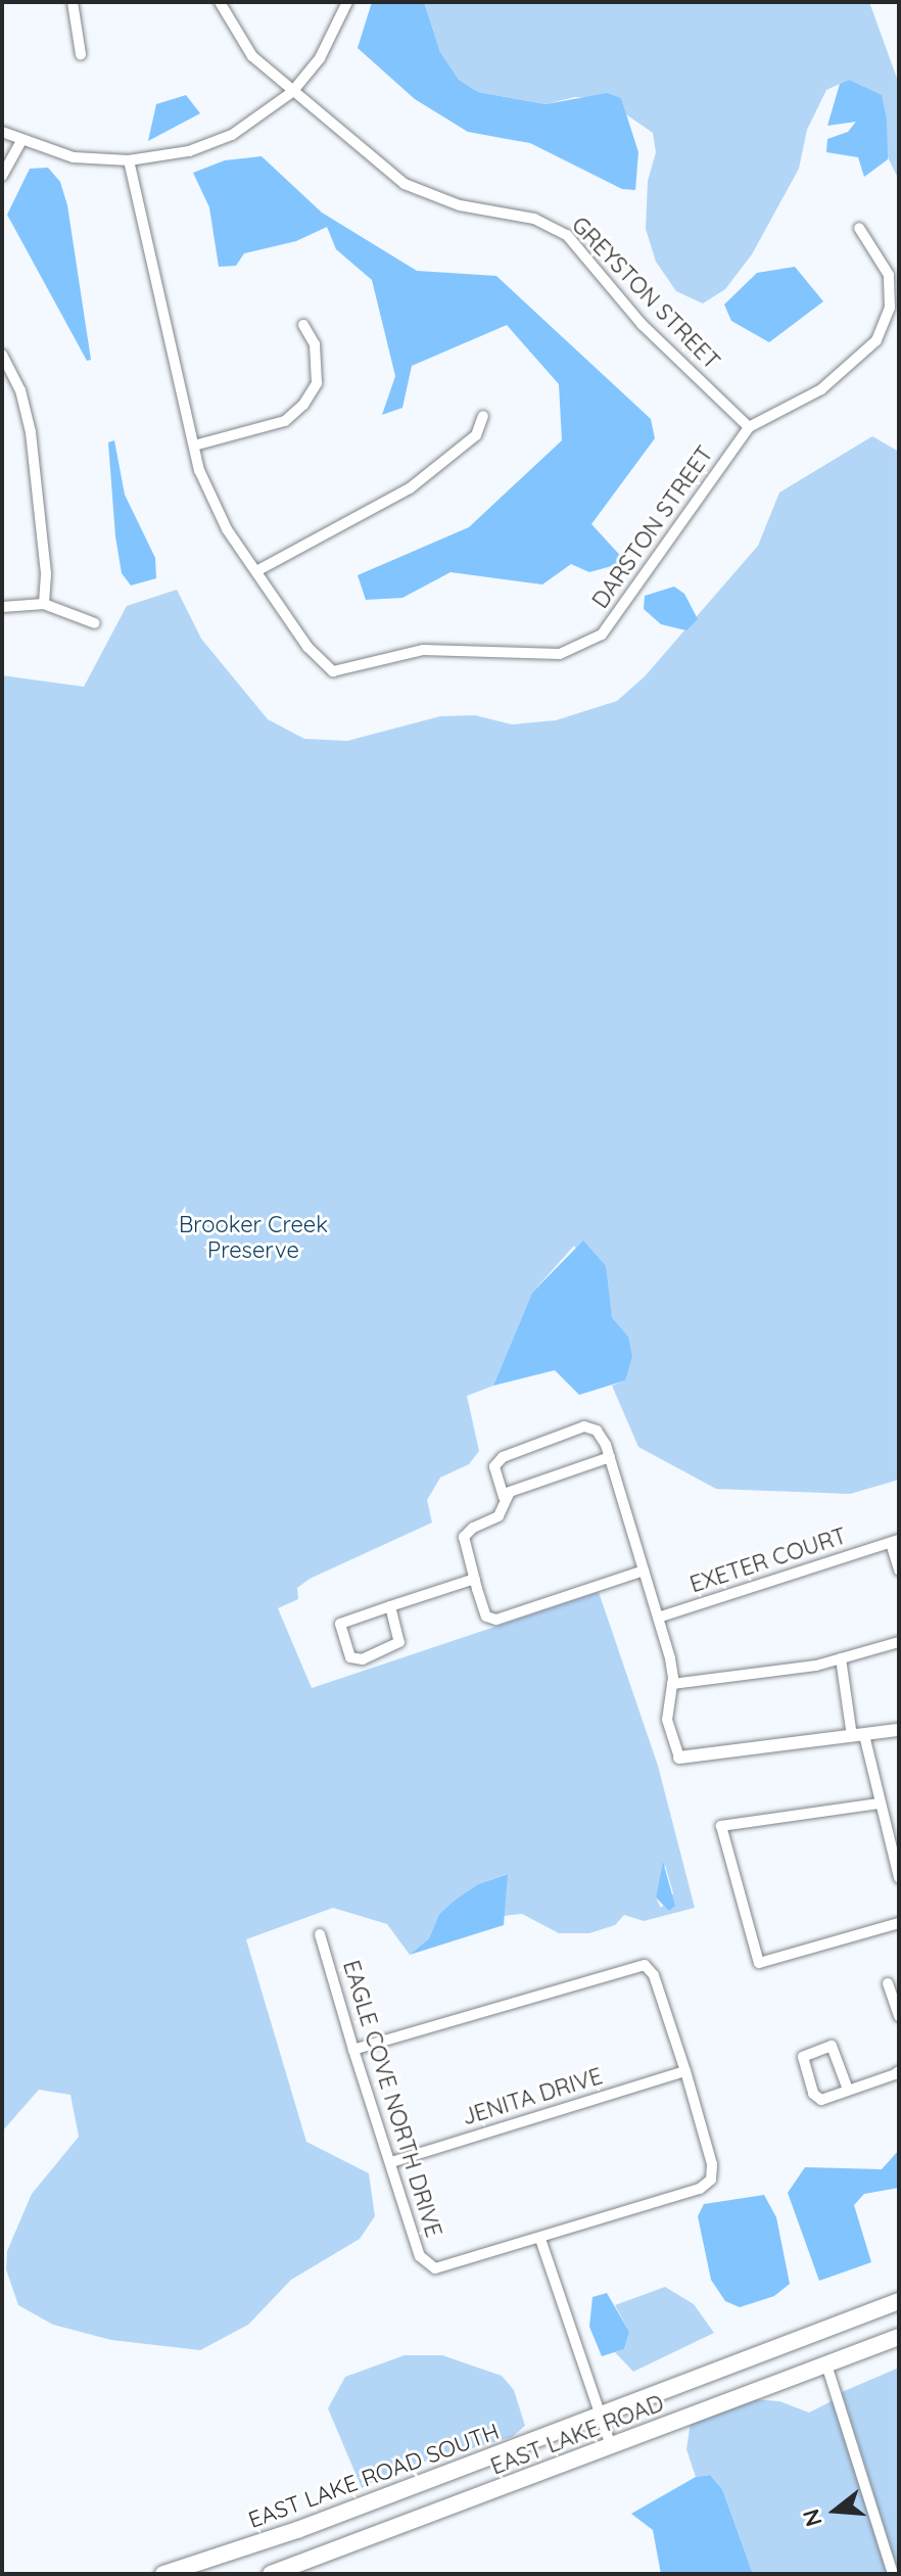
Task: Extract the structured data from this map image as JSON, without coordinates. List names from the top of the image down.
{
  "streets": {
    "main road": ["EAST LAKE ROAD", "EAST LAKE ROAD SOUTH"],
    "street": [
      "GREYSTON STREET",
      "DARSTON STREET",
      "EXETER COURT",
      "JENITA DRIVE",
      "EAGLE COVE NORTH DRIVE"
    ]
  },
  "crossings": [
    ["GREYSTON STREET", "DARSTON STREET"],
    ["JENITA DRIVE", "EAGLE COVE NORTH DRIVE"],
    ["EAST LAKE ROAD", "EAST LAKE ROAD SOUTH"]
  ],
  "parks": ["Brooker Creek Preserve"],
  "north": "left"
}
